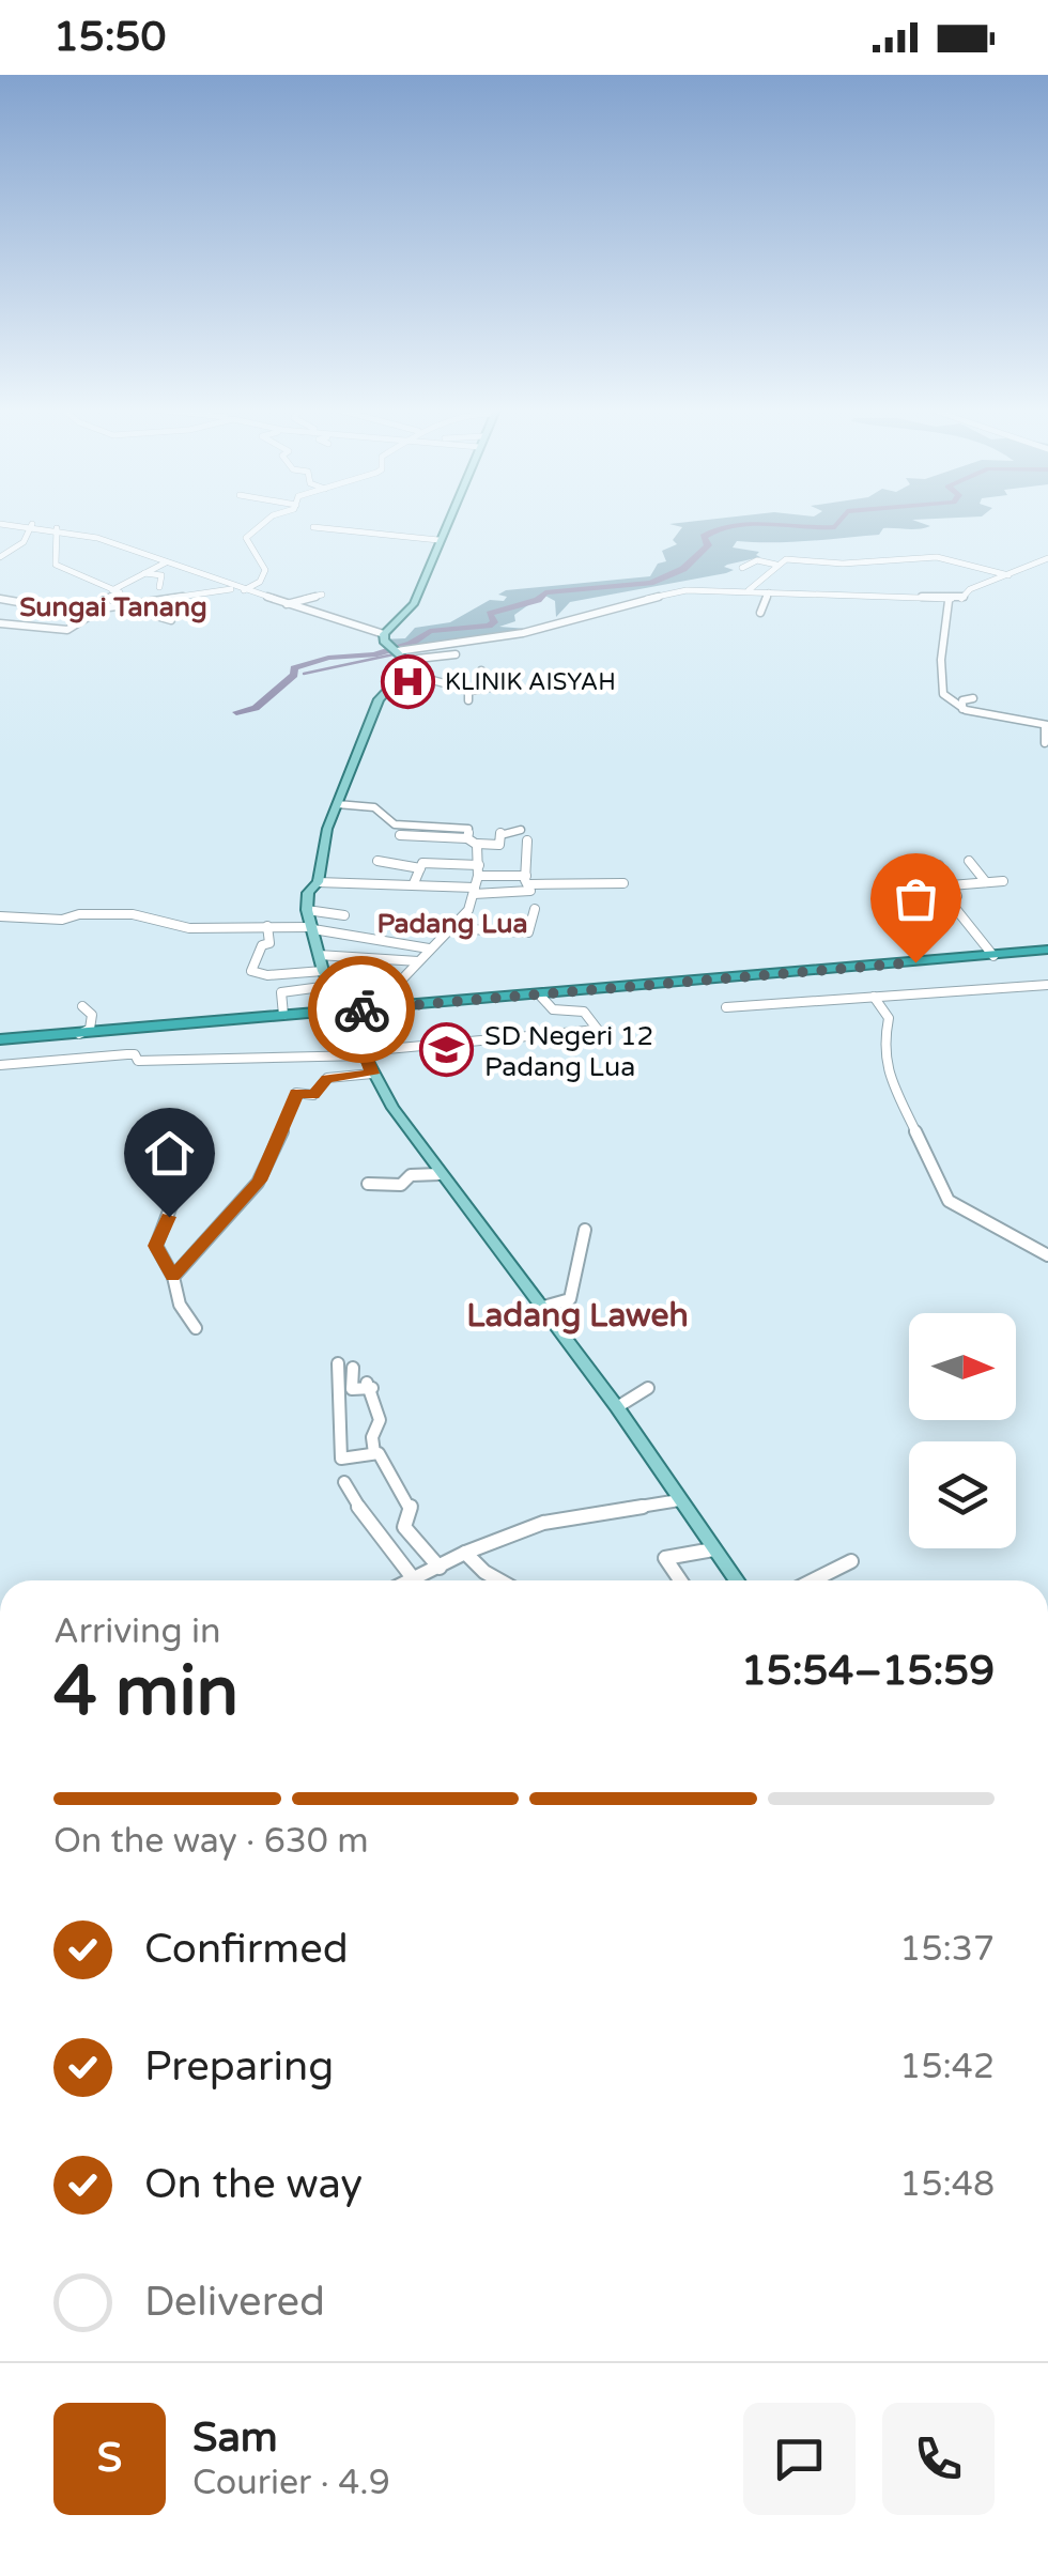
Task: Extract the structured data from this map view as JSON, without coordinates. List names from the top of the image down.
{
  "districts": ["Sungai Tanang", "Padang Lua", "Ladang Laweh"],
  "places": {
    "hospital": ["KLINIK AISYAH"],
    "school or university": ["SD Negeri 12 Padang Lua"]
  },
  "north": "right",
  "page": {
    "status": "15:50",
    "heading": ["4 min", "Arriving in", "15:54–15:59"],
    "panel": ["Sam", "Courier · 4.9"],
    "bar": "On the way · 630 m",
    "list": [
      ["Confirmed", "15:37"],
      ["Preparing", "15:42"],
      ["On the way", "15:48"],
      "Delivered"
    ],
    "round": "S"
  }
}
